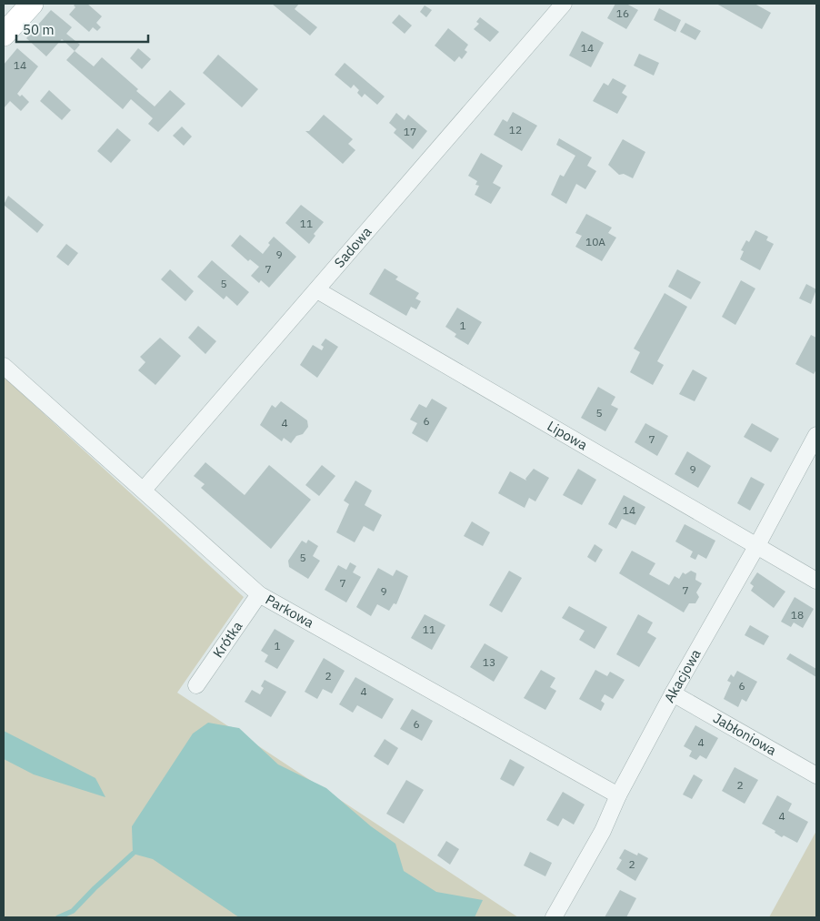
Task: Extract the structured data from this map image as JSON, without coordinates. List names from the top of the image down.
{
  "streets": {
    "street": [
      "Sadowa",
      "Lipowa",
      "Parkowa",
      "Krótka",
      "Akacjowa",
      "Jabłoniowa"
    ]
  },
  "crossings": [
    ["Sadowa", "Lipowa"],
    ["Sadowa", "Parkowa"],
    ["Lipowa", "Akacjowa"],
    ["Parkowa", "Krótka"],
    ["Parkowa", "Akacjowa"],
    ["Akacjowa", "Jabłoniowa"]
  ],
  "house_numbers": [
    "16",
    "14",
    "14",
    "12",
    "17",
    "11",
    "10A",
    "9",
    "7",
    "5",
    "1",
    "5",
    "6",
    "4",
    "7",
    "9",
    "14",
    "5",
    "7",
    "7",
    "9",
    "18",
    "11",
    "1",
    "13",
    "2",
    "6",
    "4",
    "6",
    "4",
    "2",
    "4",
    "2"
  ],
  "scale_bar": "50 m"
}
